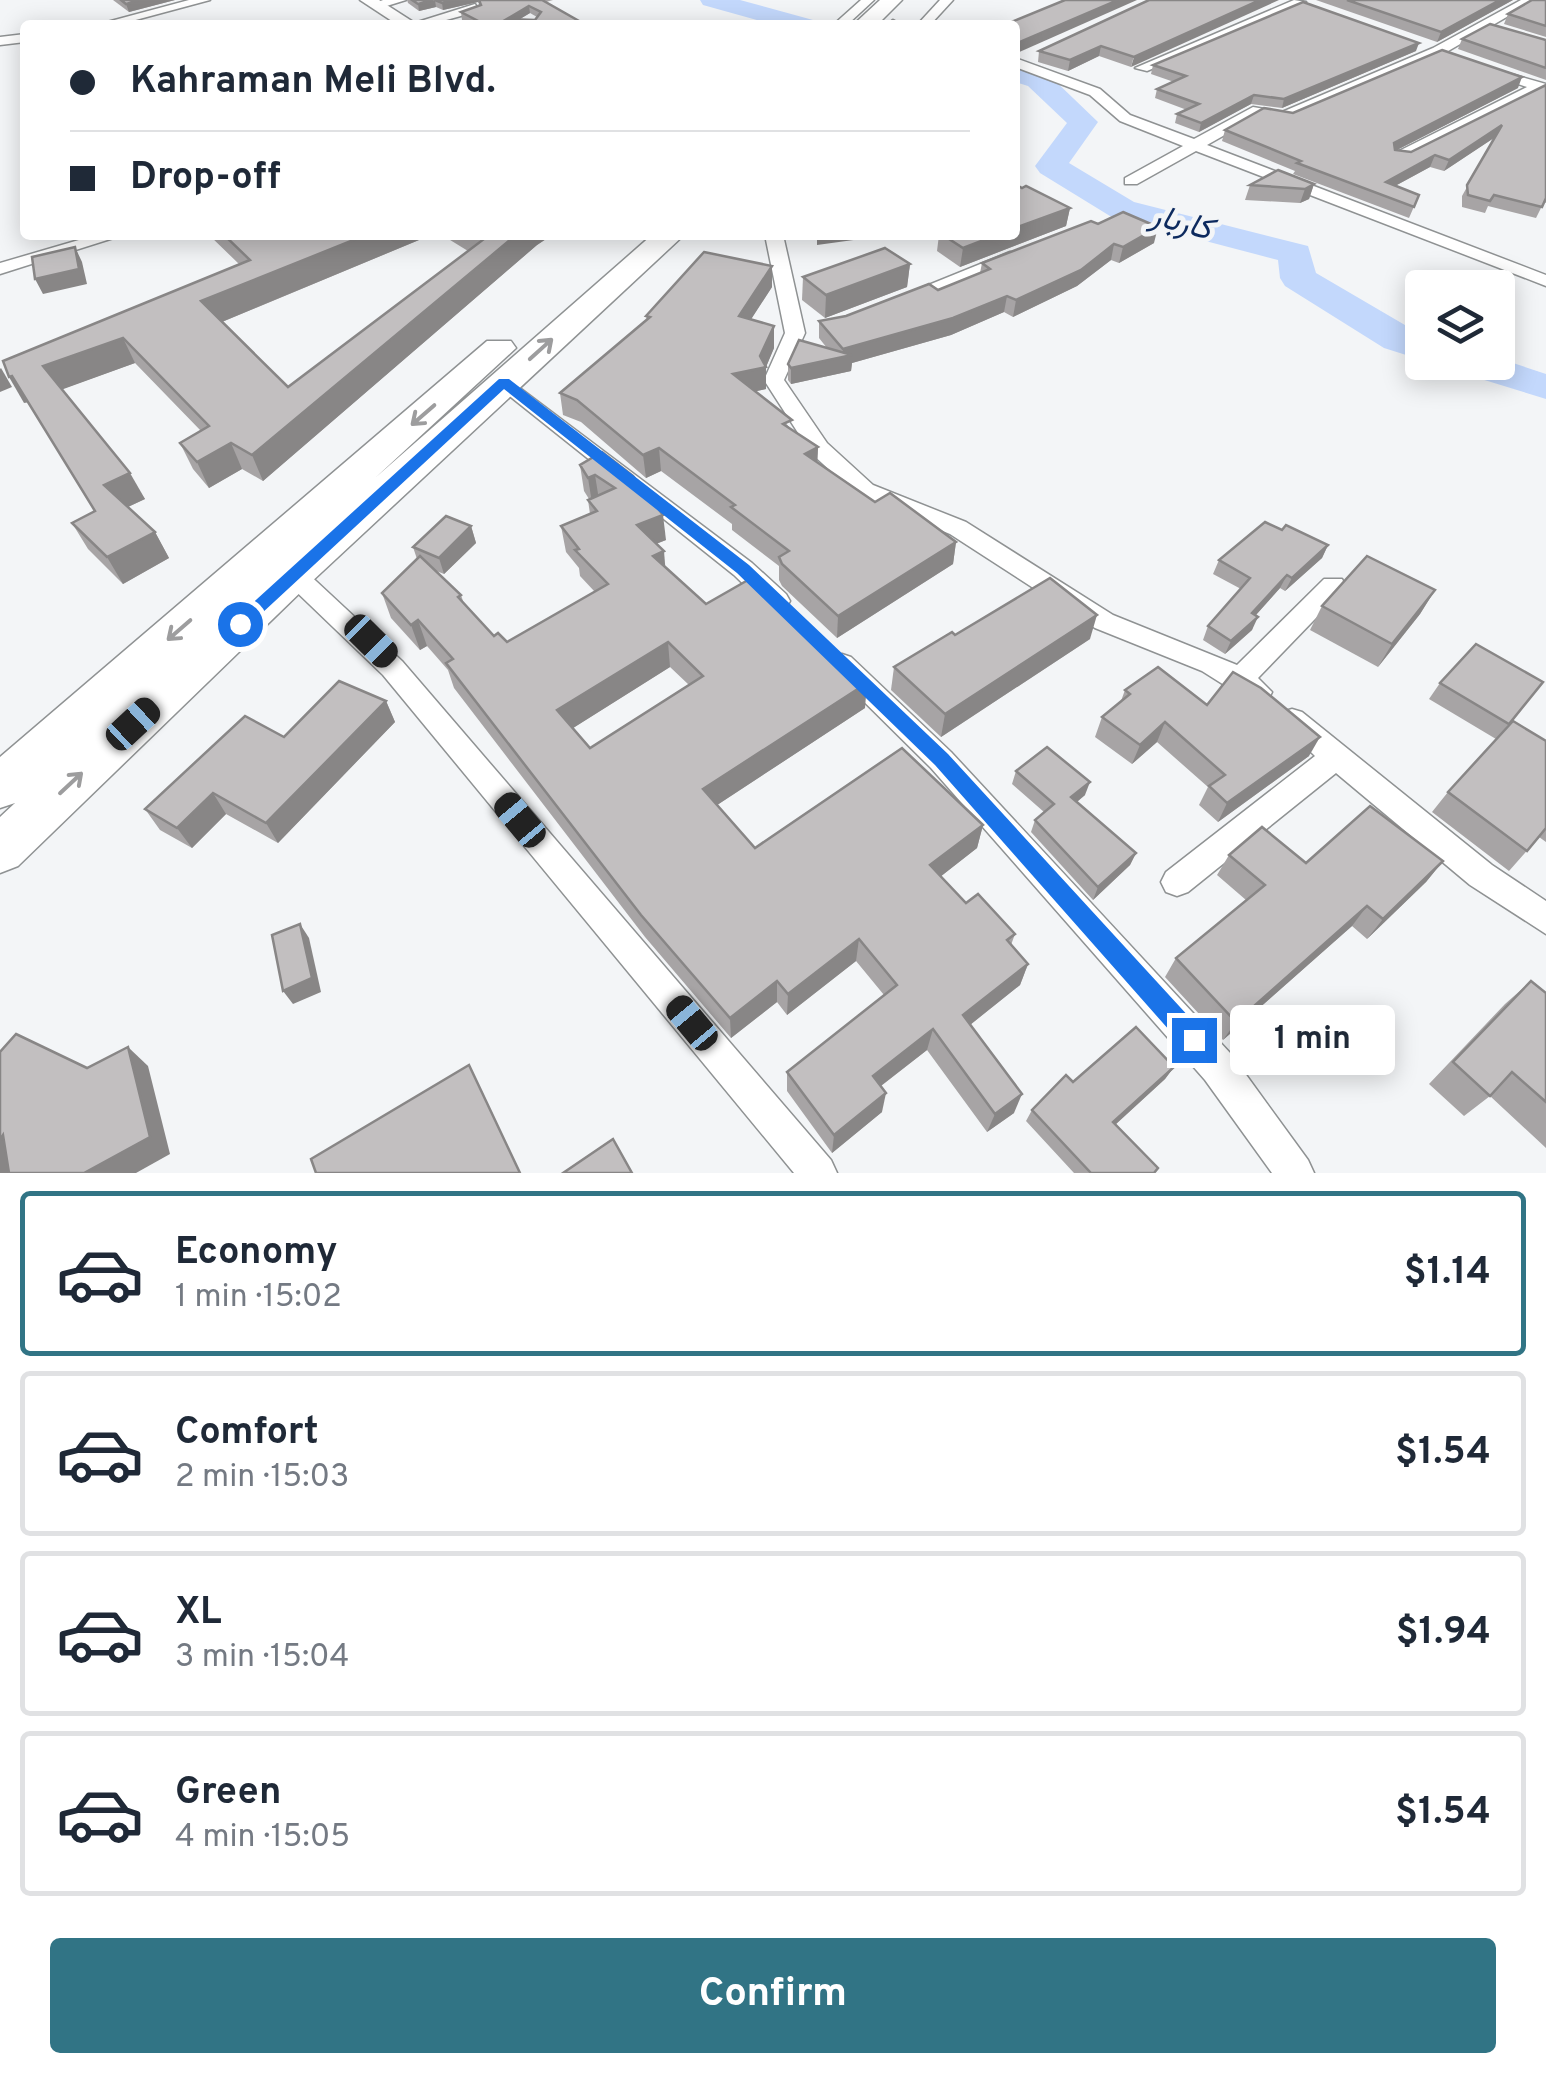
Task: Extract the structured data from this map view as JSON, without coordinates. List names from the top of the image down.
{
  "water": ["کاربار"],
  "page": {
    "banner": ["Kahraman Meli Blvd.", "Drop-off"],
    "bubble": "1 min",
    "list": [
      {
        "name": "Economy",
        "note": "1 min · 15:02",
        "value": "$1.14"
      },
      {
        "name": "Comfort",
        "note": "2 min · 15:03",
        "value": "$1.54"
      },
      {
        "name": "XL",
        "note": "3 min · 15:04",
        "value": "$1.94"
      },
      {
        "name": "Green",
        "note": "4 min · 15:05",
        "value": "$1.54"
      }
    ],
    "buttons": "Confirm"
  }
}
